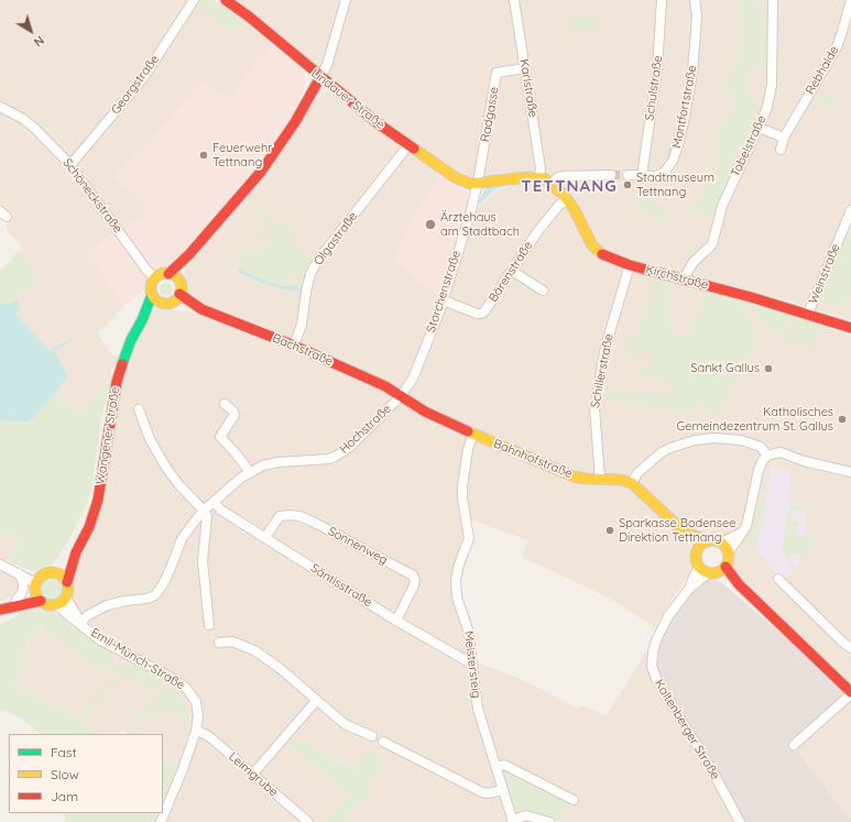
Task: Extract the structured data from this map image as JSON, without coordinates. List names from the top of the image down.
{
  "streets": {
    "main road": [
      "Lindauer Straße",
      "Kirchstraße",
      "Bachstraße",
      "Wangener Straße",
      "Bahnhofstraße"
    ],
    "street": [
      "Rebhalde",
      "Georgstraße",
      "Karlstraße",
      "Schulstraße",
      "Montfortstraße",
      "Radgasse",
      "Tobelstraße",
      "Schöneckstraße",
      "Olgastraße",
      "Bärenstraße",
      "Weinstraße",
      "Storchenstraße",
      "Schillerstraße",
      "Hochstraße",
      "Sonnenweg",
      "Säntisstraße",
      "Emil-Münch-Straße",
      "Meistersteig",
      "Kaltenberger Straße",
      "Leimgrube"
    ]
  },
  "crossings": [
    ["Georgstraße", "Schöneckstraße"],
    ["Karlstraße", "Radgasse"],
    ["Karlstraße", "Kirchstraße"],
    ["Schulstraße", "Montfortstraße"],
    ["Lindauer Straße", "Radgasse"],
    ["Lindauer Straße", "Olgastraße"],
    ["Lindauer Straße", "Storchenstraße"],
    ["Radgasse", "Storchenstraße"],
    ["Tobelstraße", "Kirchstraße"],
    ["Schöneckstraße", "Bachstraße"],
    ["Schöneckstraße", "Wangener Straße"],
    ["Olgastraße", "Bachstraße"],
    ["Bärenstraße", "Kirchstraße"],
    ["Bärenstraße", "Storchenstraße"],
    ["Weinstraße", "Kirchstraße"],
    ["Kirchstraße", "Schillerstraße"],
    ["Storchenstraße", "Bachstraße"],
    ["Storchenstraße", "Hochstraße"],
    ["Storchenstraße", "Bahnhofstraße"],
    ["Bachstraße", "Hochstraße"],
    ["Bachstraße", "Wangener Straße"],
    ["Bachstraße", "Bahnhofstraße"],
    ["Schillerstraße", "Bahnhofstraße"],
    ["Hochstraße", "Bahnhofstraße"],
    ["Hochstraße", "Säntisstraße"],
    ["Hochstraße", "Emil-Münch-Straße"],
    ["Wangener Straße", "Emil-Münch-Straße"],
    ["Bahnhofstraße", "Meistersteig"],
    ["Sonnenweg", "Säntisstraße"],
    ["Säntisstraße", "Meistersteig"],
    ["Emil-Münch-Straße", "Leimgrube"]
  ],
  "districts": ["TETTNANG"],
  "places": [
    "Feuerwehr Tettnang",
    "Stadtmuseum Tettnang",
    "Ärztehaus am Stadtbach",
    "Sankt Gallus",
    "Katholisches Gemeindezentrum St. Gallus",
    "Sparkasse Bodensee Direktion Tettnang"
  ],
  "legend": ["Fast", "Slow", "Jam"],
  "north": "bottom right"
}
